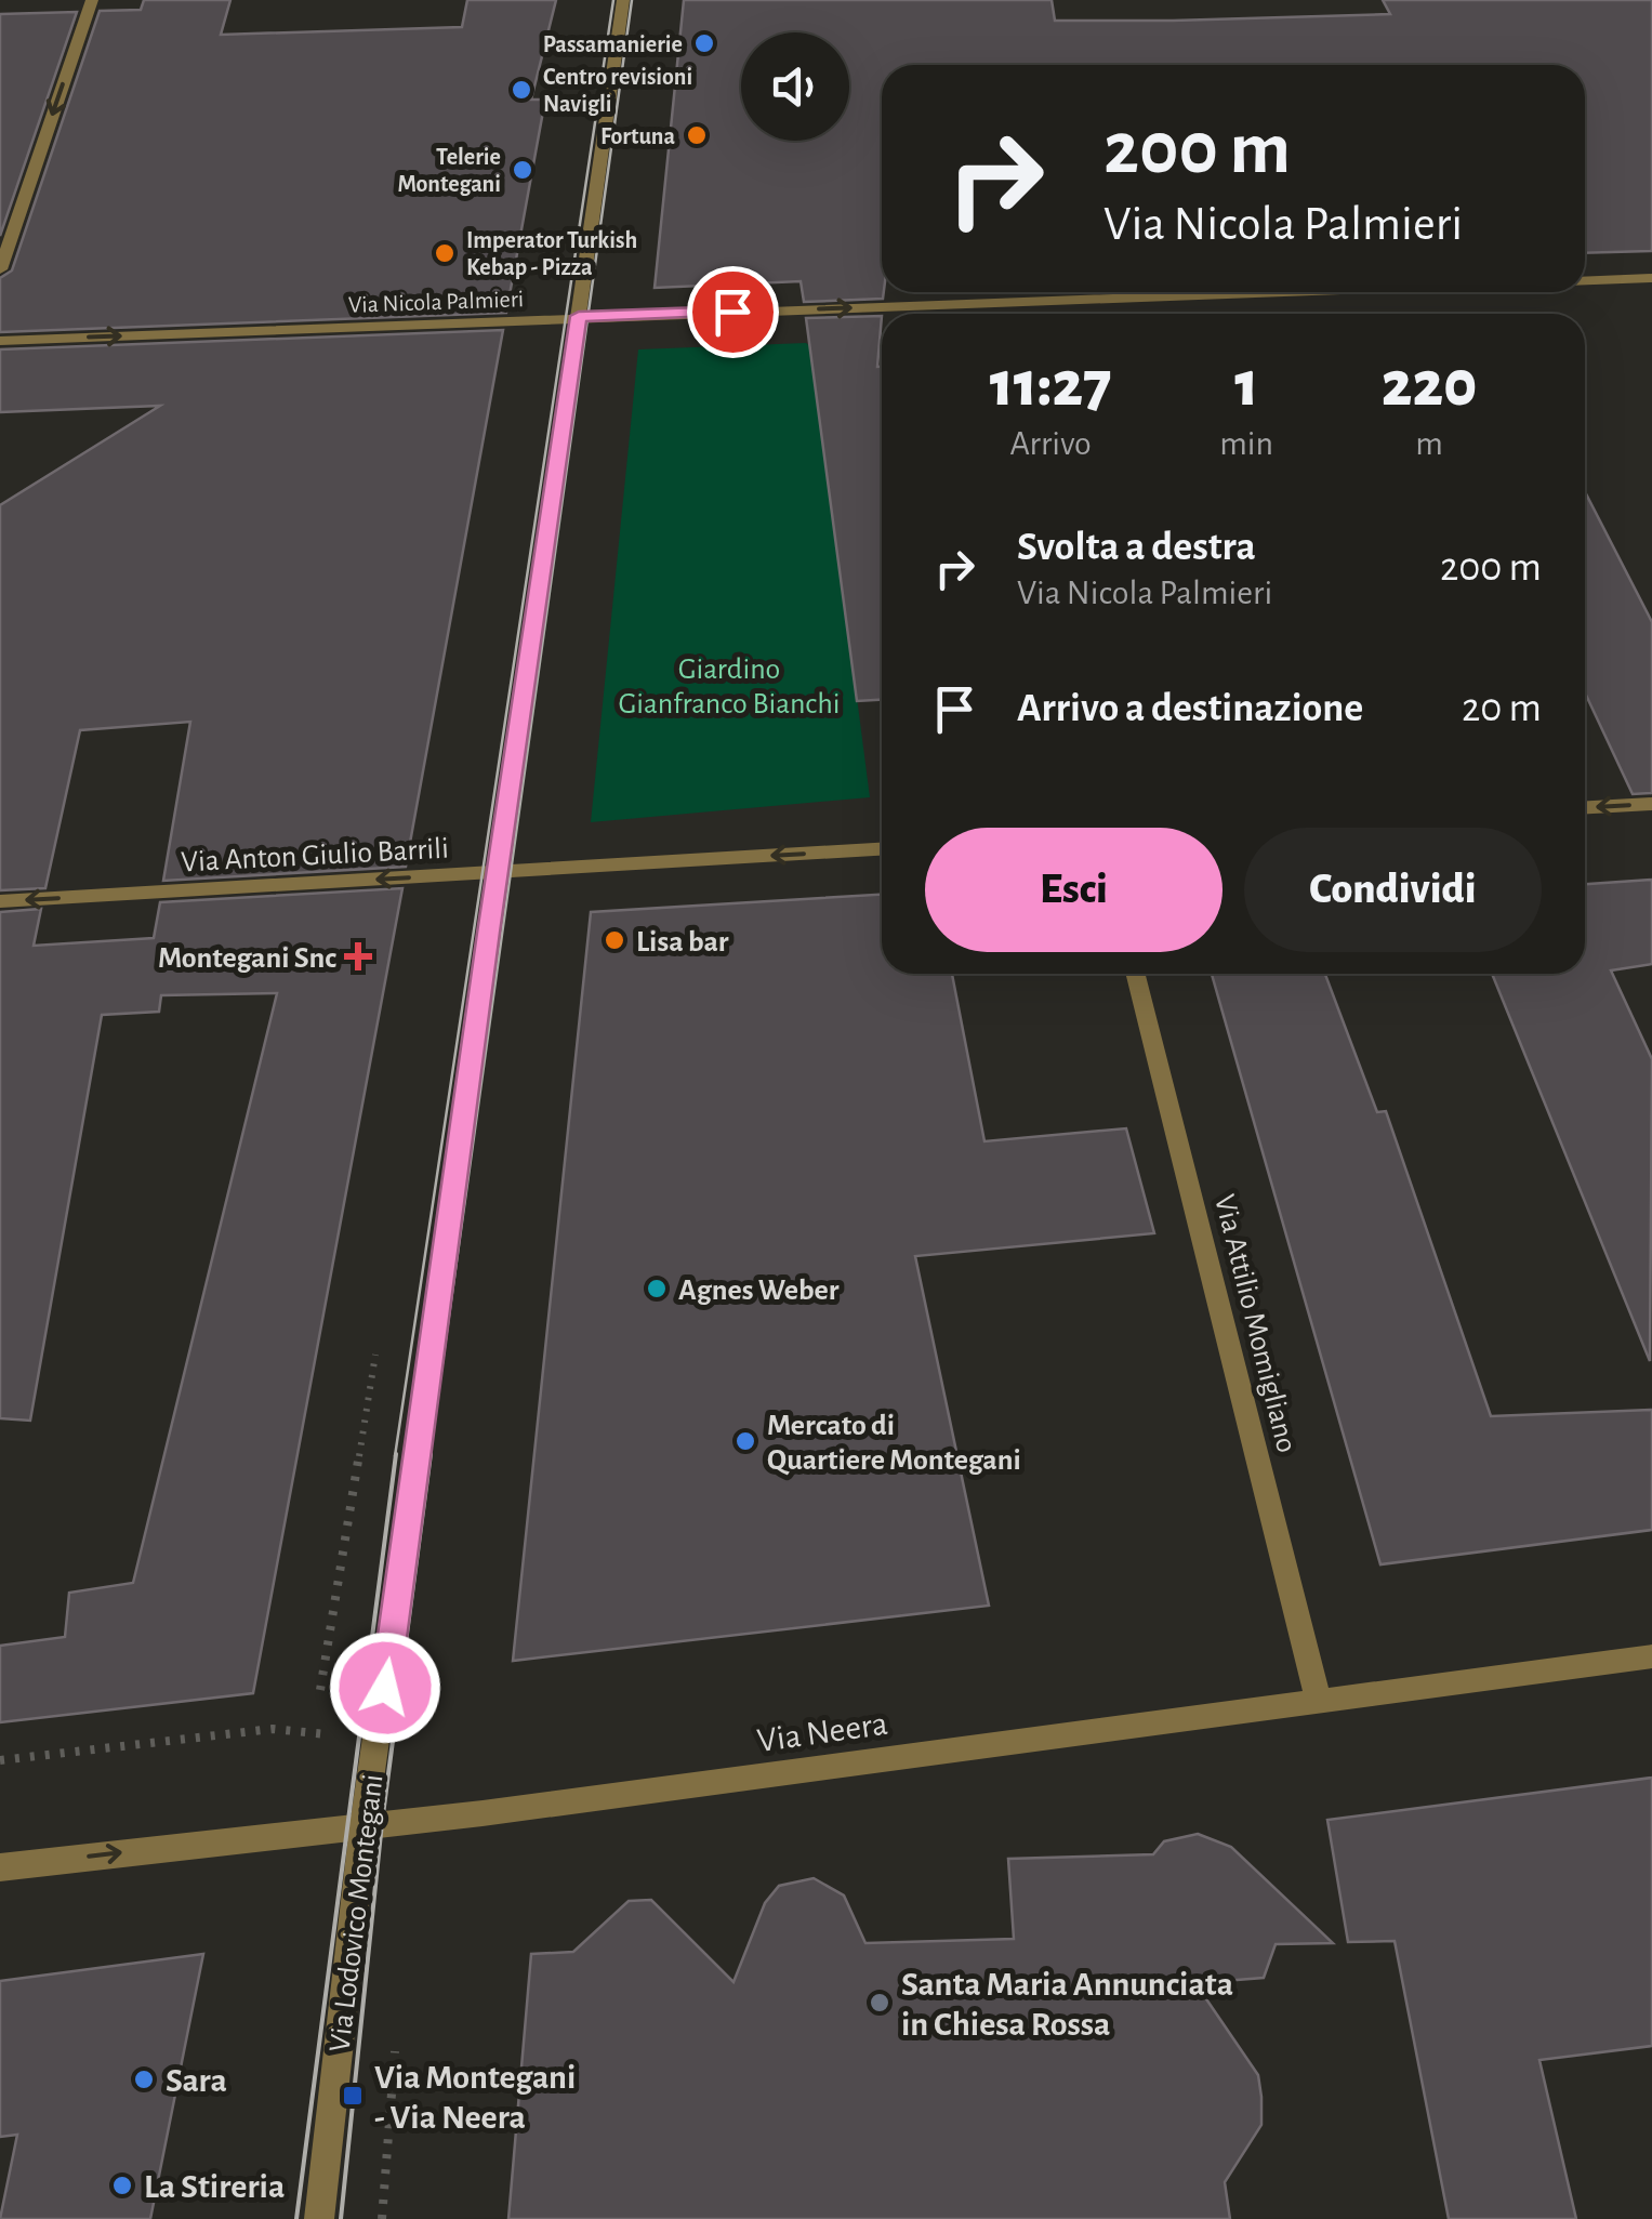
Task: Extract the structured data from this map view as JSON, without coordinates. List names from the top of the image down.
{
  "streets": {
    "street": [
      "Via Nicola Palmieri",
      "Via Anton Giulio Barrili",
      "Via Attilio Momigliano",
      "Via Neera",
      "Via Lodovico Montegani"
    ]
  },
  "crossings": [
    ["Via Nicola Palmieri", "Via Lodovico Montegani"],
    ["Via Anton Giulio Barrili", "Via Lodovico Montegani"],
    ["Via Attilio Momigliano", "Via Neera"],
    ["Via Neera", "Via Lodovico Montegani"]
  ],
  "one_way": ["Via Nicola Palmieri", "Via Anton Giulio Barrili"],
  "parks": ["Giardino Gianfranco Bianchi"],
  "places": {
    "other": [
      "Passamanierie",
      "Centro revisioni Navigli",
      "Fortuna",
      "Telerie Montegani",
      "Imperator Turkish Kebap - Pizza",
      "Lisa bar",
      "Agnes Weber",
      "Mercato di Quartiere Montegani",
      "Santa Maria Annunciata in Chiesa Rossa",
      "Sara",
      "La Stireria"
    ],
    "health": ["Montegani Snc"],
    "transit": ["Via Montegani - Via Neera"]
  },
  "page": {
    "turn": ["200 m", "Via Nicola Palmieri"],
    "eta": [
      "11:27",
      "Arrivo",
      "1",
      "min",
      "220",
      "m"
    ],
    "list": [
      {
        "name": "Svolta a destra",
        "note": "Via Nicola Palmieri",
        "value": "200 m"
      },
      {
        "name": "Arrivo a destinazione",
        "value": "20 m"
      }
    ],
    "buttons": ["Esci", "Condividi"]
  }
}
